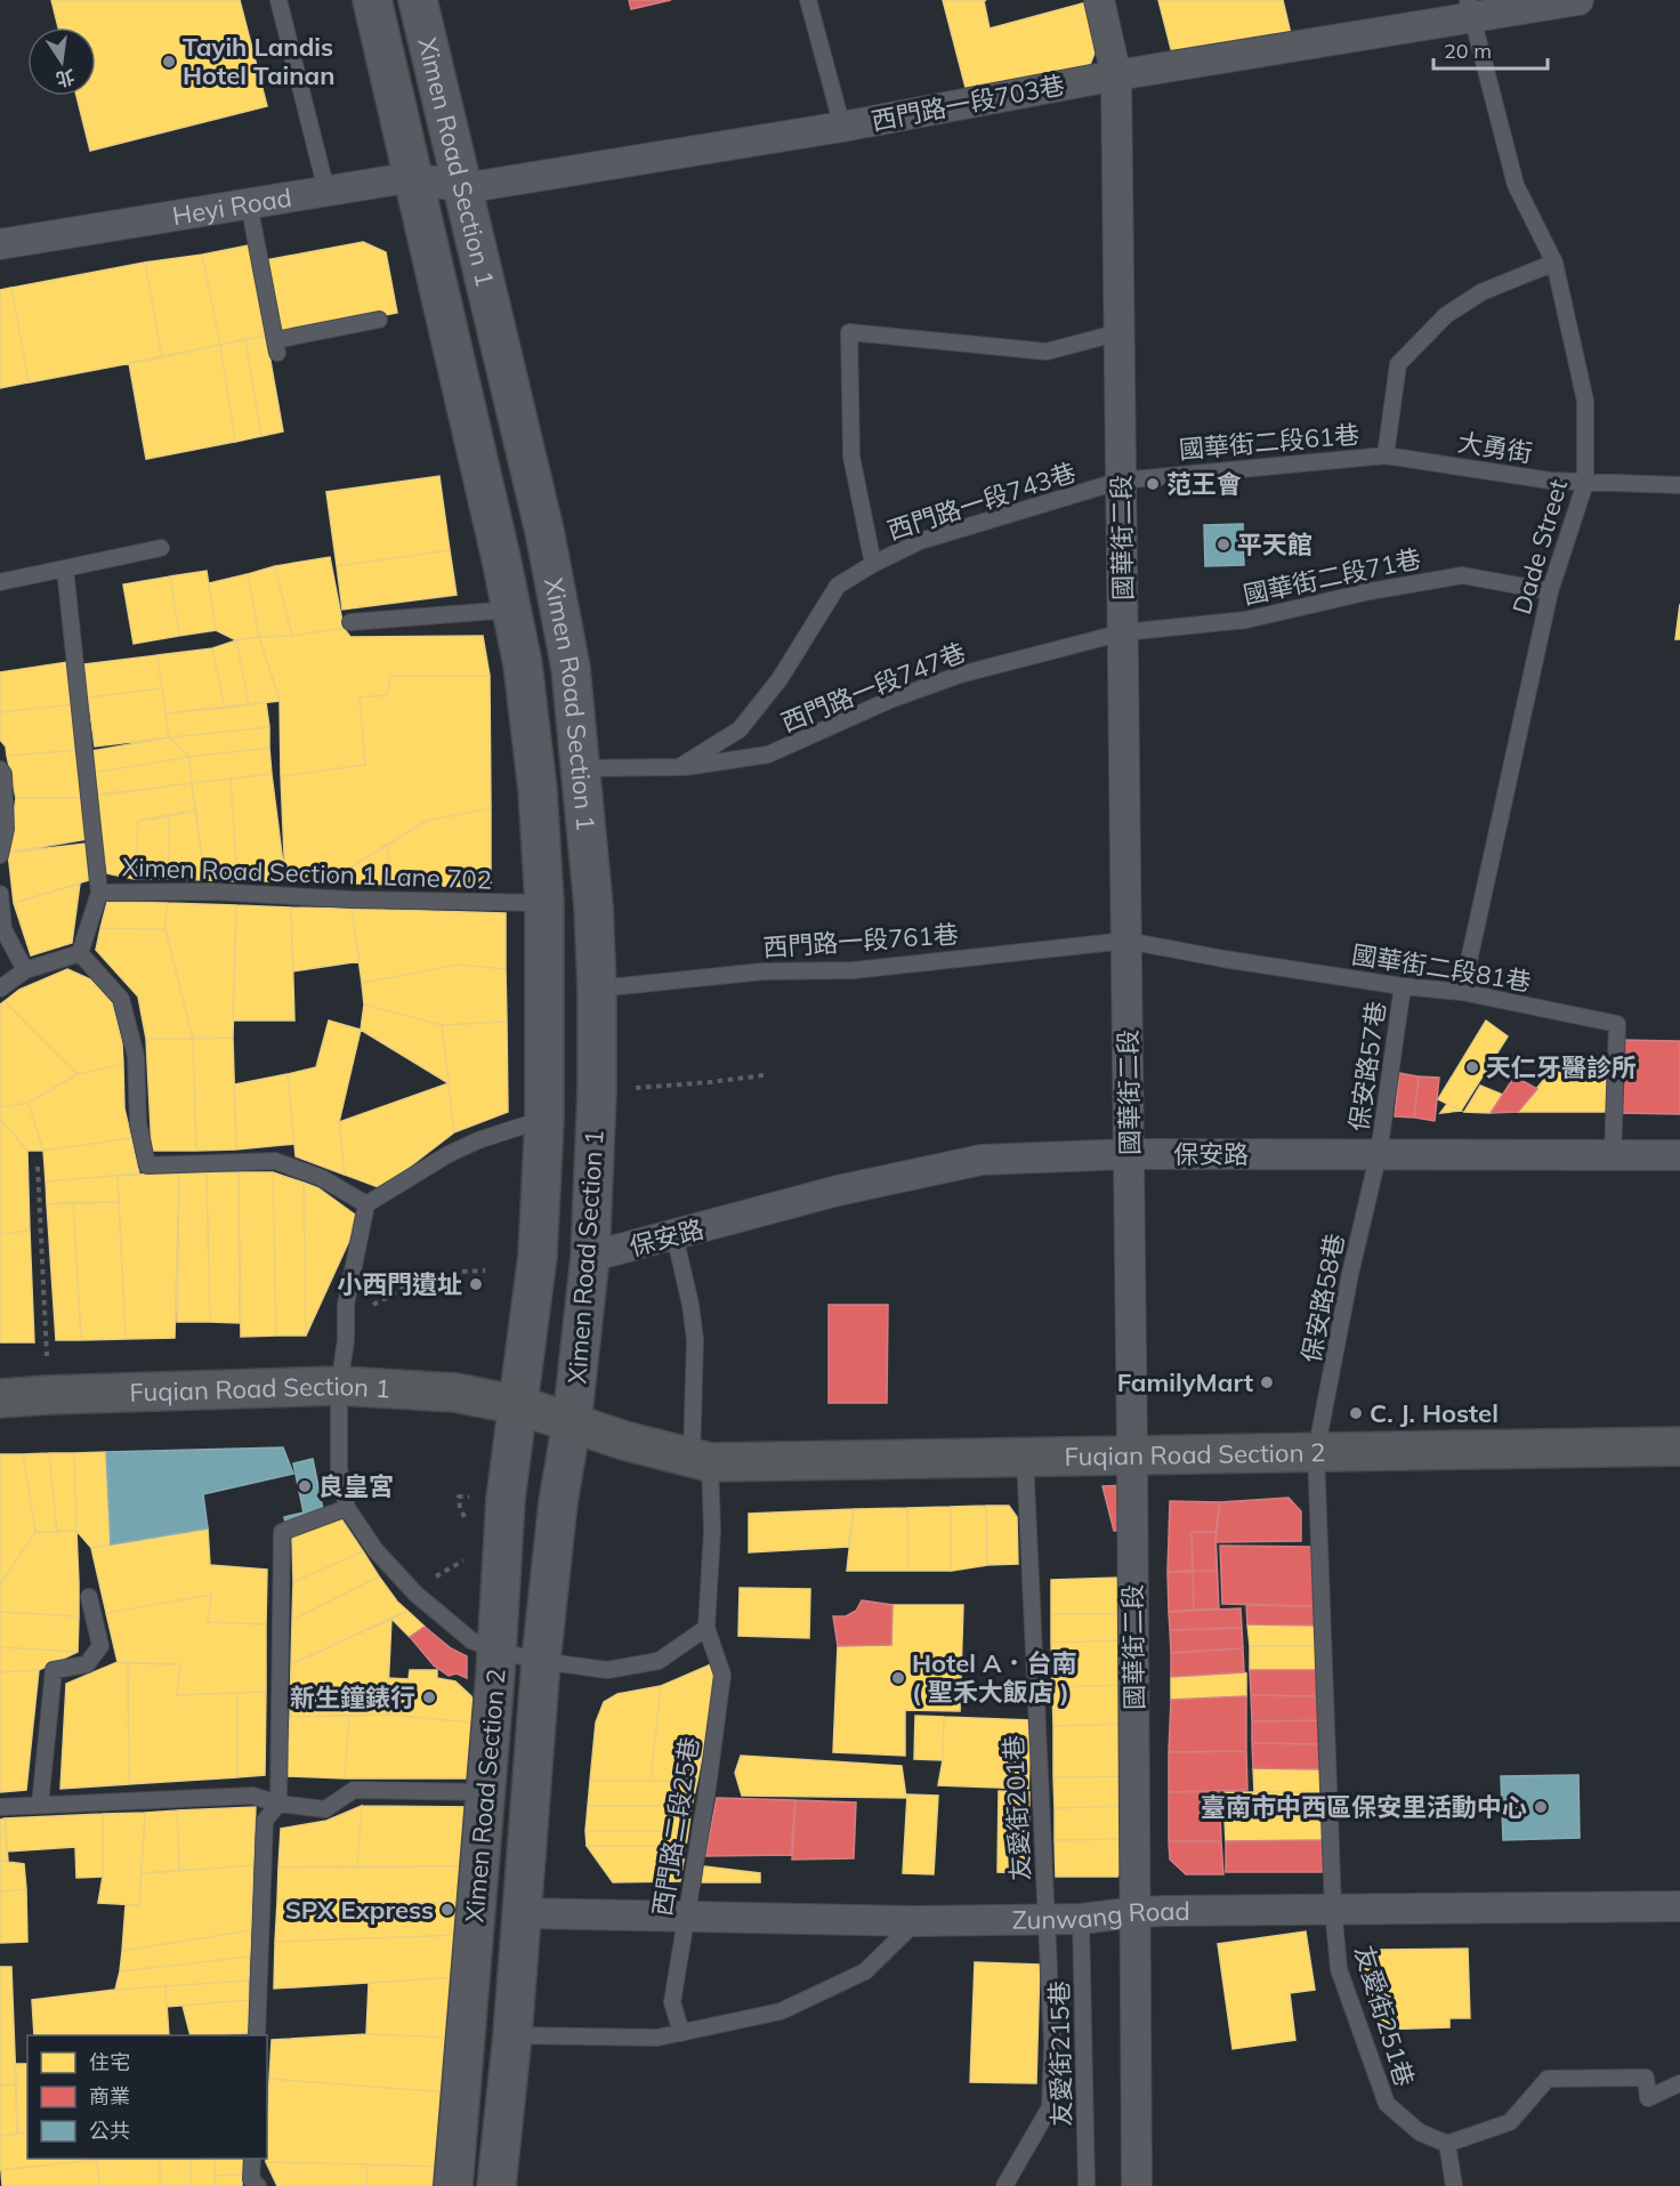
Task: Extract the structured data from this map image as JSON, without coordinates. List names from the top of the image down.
{
  "streets": {
    "main road": ["Fuqian Road Section 1", "Fuqian Road Section 2"],
    "street": [
      "西門路一段703巷",
      "Ximen Road Section 1",
      "Heyi Road",
      "國華街二段",
      "保安路",
      "Ximen Road Section 2",
      "Zunwang Road"
    ],
    "lane": [
      "國華街二段61巷",
      "大勇街",
      "西門路一段743巷",
      "Dade Street",
      "國華街二段71巷",
      "西門路一段747巷",
      "Ximen Road Section 1 Lane 702",
      "西門路一段761巷",
      "國華街二段81巷",
      "保安路57巷",
      "保安路58巷",
      "友愛街201巷",
      "西門路二段25巷",
      "友愛街251巷",
      "友愛街215巷"
    ]
  },
  "crossings": [
    ["西門路一段703巷", "Ximen Road Section 1"],
    ["西門路一段703巷", "Heyi Road"],
    ["西門路一段703巷", "國華街二段"],
    ["西門路一段703巷", "Dade Street"],
    ["Ximen Road Section 1", "Heyi Road"],
    ["Ximen Road Section 1", "Ximen Road Section 1 Lane 702"],
    ["Ximen Road Section 1", "西門路一段761巷"],
    ["Ximen Road Section 1", "保安路"],
    ["Ximen Road Section 1", "Fuqian Road Section 1"],
    ["Ximen Road Section 1", "Fuqian Road Section 2"],
    ["Ximen Road Section 1", "Ximen Road Section 2"],
    ["國華街二段61巷", "大勇街"],
    ["國華街二段61巷", "西門路一段743巷"],
    ["國華街二段61巷", "國華街二段"],
    ["國華街二段61巷", "Dade Street"],
    ["大勇街", "Dade Street"],
    ["西門路一段743巷", "國華街二段"],
    ["西門路一段743巷", "西門路一段747巷"],
    ["國華街二段", "國華街二段71巷"],
    ["國華街二段", "西門路一段747巷"],
    ["國華街二段", "西門路一段761巷"],
    ["國華街二段", "國華街二段81巷"],
    ["國華街二段", "保安路"],
    ["國華街二段", "Fuqian Road Section 2"],
    ["國華街二段", "Zunwang Road"],
    ["Dade Street", "國華街二段71巷"],
    ["Dade Street", "國華街二段81巷"],
    ["國華街二段71巷", "西門路一段747巷"],
    ["西門路一段761巷", "國華街二段81巷"],
    ["國華街二段81巷", "保安路57巷"],
    ["國華街二段81巷", "保安路"],
    ["保安路57巷", "保安路"],
    ["保安路57巷", "保安路58巷"],
    ["保安路", "保安路58巷"],
    ["保安路58巷", "Fuqian Road Section 2"],
    ["保安路58巷", "Zunwang Road"],
    ["保安路58巷", "友愛街251巷"],
    ["Fuqian Road Section 1", "Fuqian Road Section 2"],
    ["Fuqian Road Section 1", "Ximen Road Section 2"],
    ["Fuqian Road Section 2", "Ximen Road Section 2"],
    ["Fuqian Road Section 2", "友愛街201巷"],
    ["Ximen Road Section 2", "Zunwang Road"],
    ["友愛街201巷", "Zunwang Road"],
    ["西門路二段25巷", "Zunwang Road"],
    ["Zunwang Road", "友愛街251巷"],
    ["Zunwang Road", "友愛街215巷"]
  ],
  "places": [
    "Tayih Landis Hotel Tainan",
    "范王會",
    "平天館",
    "天仁牙醫診所",
    "小西門遺址",
    "FamilyMart",
    "C. J. Hostel",
    "良皇宮",
    "Hotel A．台南 ( 聖禾大飯店 )",
    "新生鐘錶行",
    "臺南市中西區保安里活動中心",
    "SPX Express"
  ],
  "legend": ["住宅", "商業", "公共"],
  "scale_bar": "20 m",
  "north": "bottom"
}
